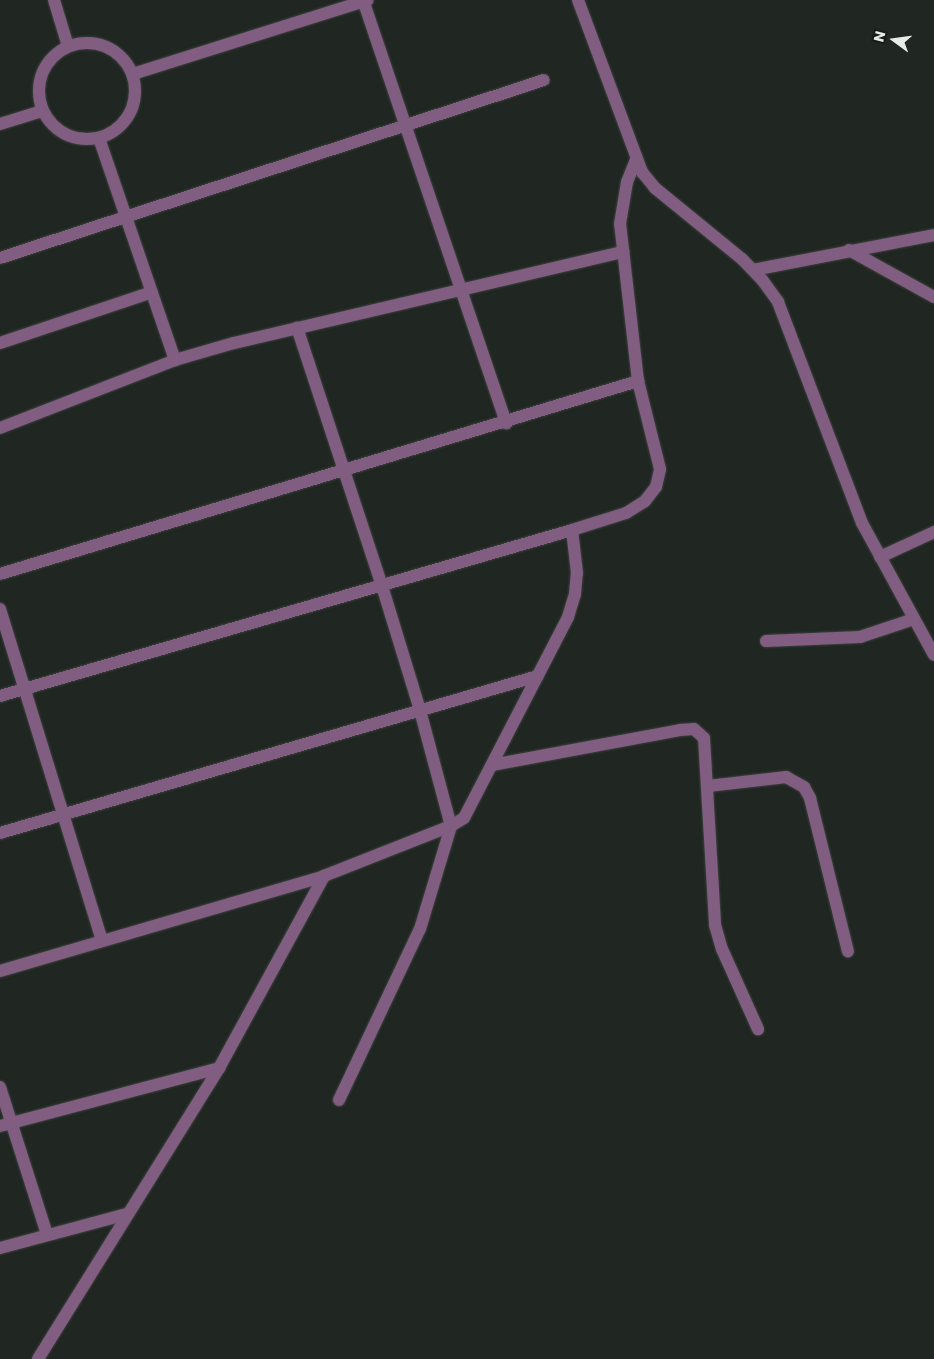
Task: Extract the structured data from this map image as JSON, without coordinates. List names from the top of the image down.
{
  "north": "left"
}
